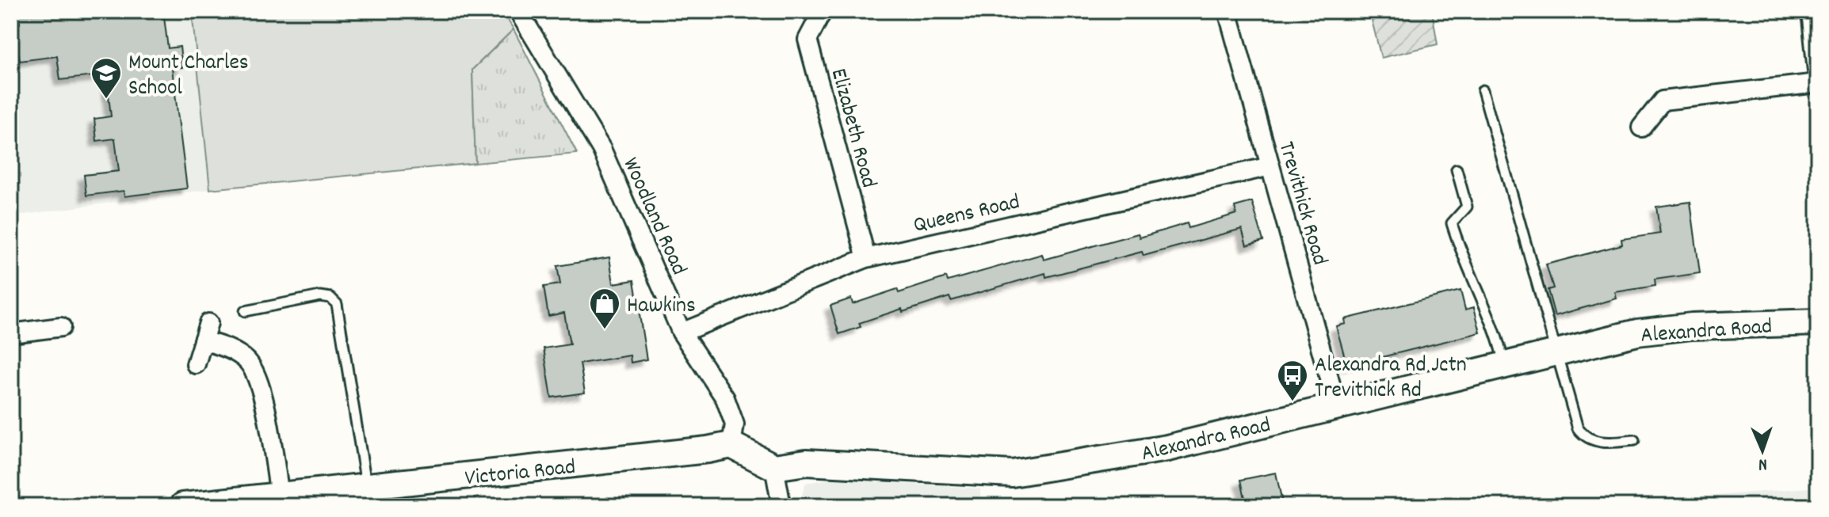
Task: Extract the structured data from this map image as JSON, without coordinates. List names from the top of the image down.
{
  "streets": {
    "street": [
      "Elizabeth Road",
      "Trevithick Road",
      "Queens Road",
      "Woodland Road",
      "Alexandra Road",
      "Victoria Road"
    ]
  },
  "crossings": [
    ["Elizabeth Road", "Queens Road"],
    ["Trevithick Road", "Queens Road"],
    ["Trevithick Road", "Alexandra Road"],
    ["Queens Road", "Woodland Road"],
    ["Woodland Road", "Victoria Road"]
  ],
  "places": {
    "school or university": ["Mount Charles School"],
    "shop": ["Hawkins"],
    "bus stop": ["Alexandra Rd Jctn Trevithick Rd"]
  },
  "north": "bottom"
}
